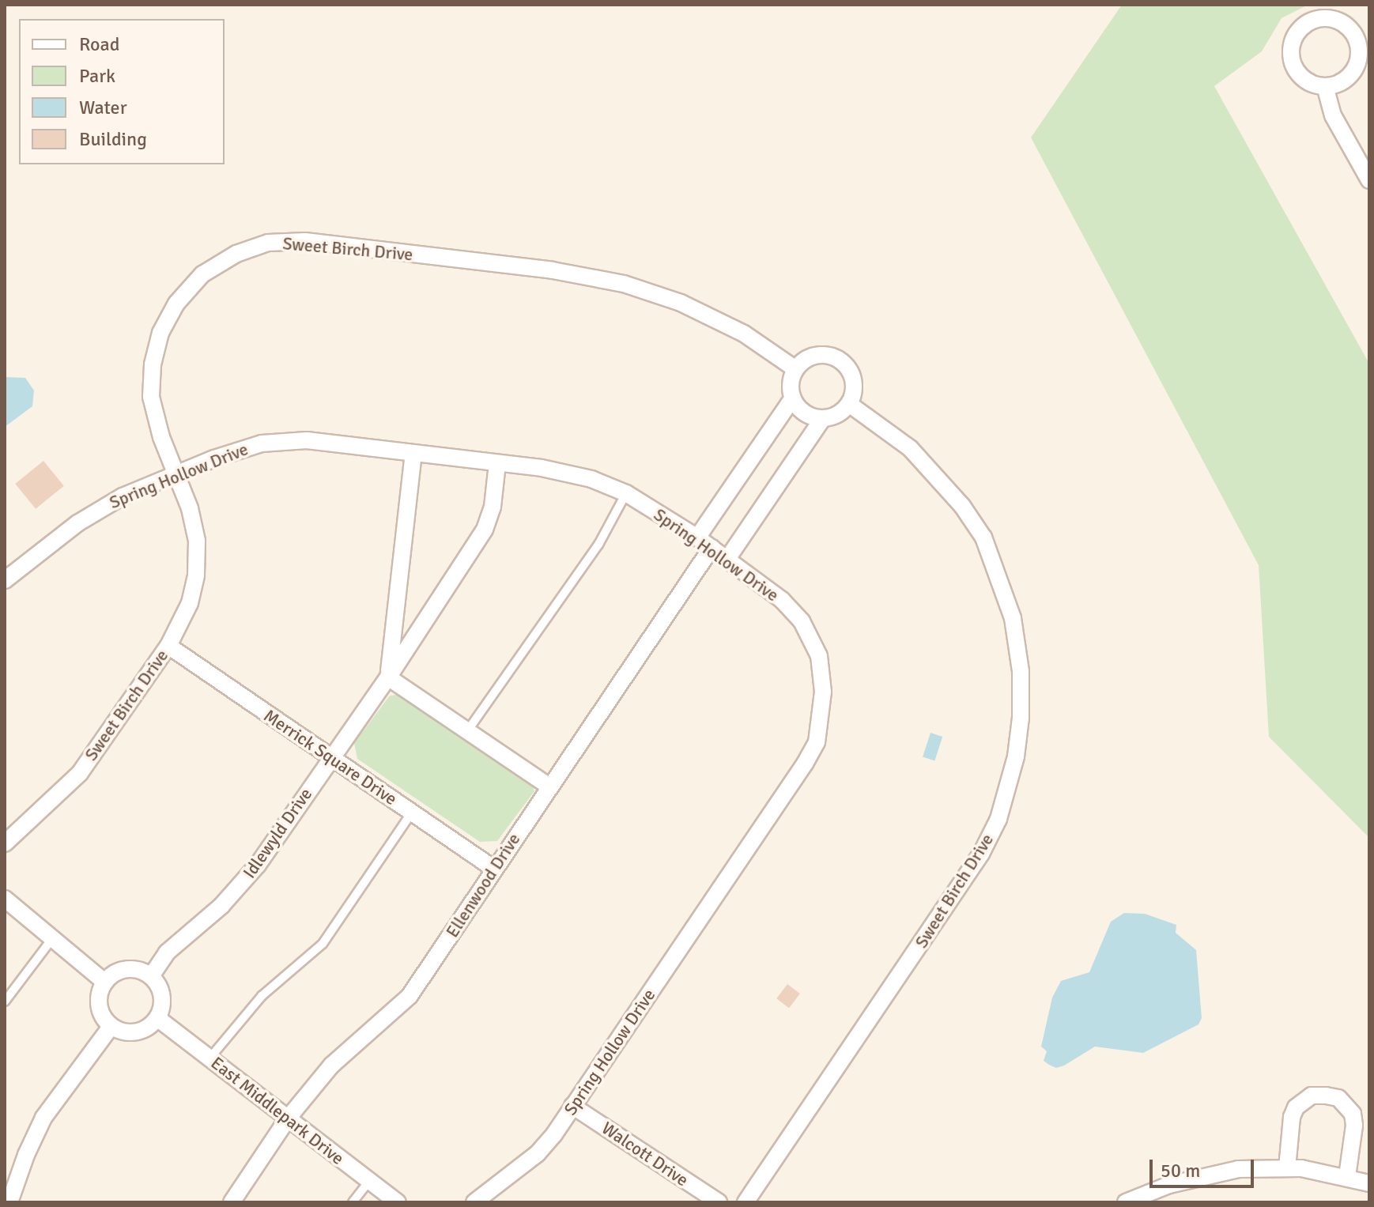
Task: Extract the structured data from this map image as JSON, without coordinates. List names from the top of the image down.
{
  "streets": {
    "street": [
      "Sweet Birch Drive",
      "Spring Hollow Drive",
      "Merrick Square Drive",
      "Idlewyld Drive",
      "Ellenwood Drive",
      "East Middlepark Drive",
      "Walcott Drive"
    ]
  },
  "crossings": [
    ["Sweet Birch Drive", "Spring Hollow Drive"],
    ["Sweet Birch Drive", "Merrick Square Drive"],
    ["Spring Hollow Drive", "Idlewyld Drive"],
    ["Spring Hollow Drive", "Ellenwood Drive"],
    ["Spring Hollow Drive", "Walcott Drive"],
    ["Merrick Square Drive", "Idlewyld Drive"],
    ["Merrick Square Drive", "Ellenwood Drive"],
    ["Idlewyld Drive", "East Middlepark Drive"],
    ["Ellenwood Drive", "East Middlepark Drive"]
  ],
  "legend": [
    "Road",
    "Park",
    "Water",
    "Building"
  ],
  "scale_bar": "50 m"
}
